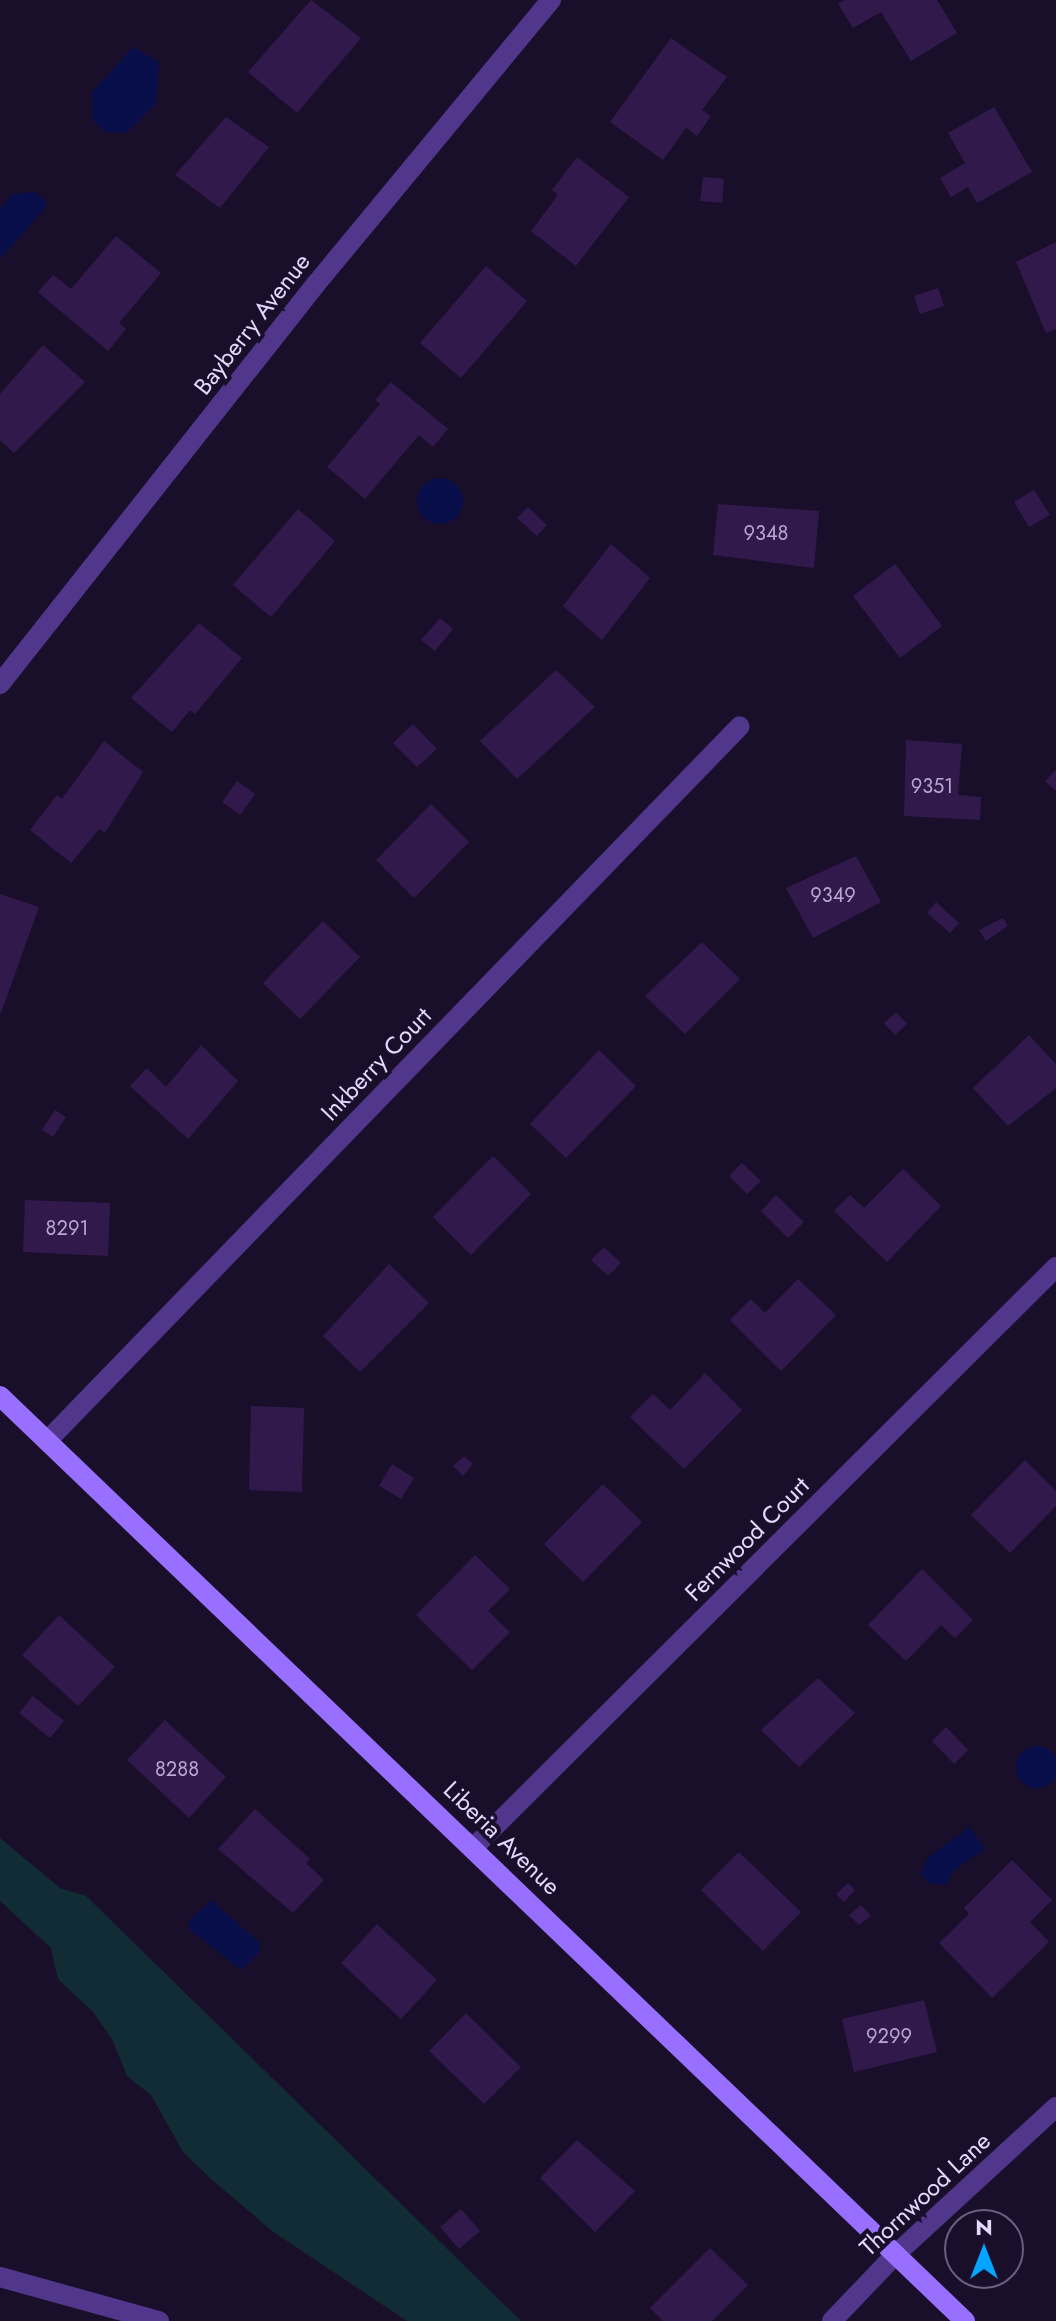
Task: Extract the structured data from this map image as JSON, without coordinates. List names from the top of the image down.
{
  "streets": {
    "main road": ["Liberia Avenue"],
    "street": [
      "Bayberry Avenue",
      "Inkberry Court",
      "Fernwood Court",
      "Thornwood Lane"
    ]
  },
  "crossings": [
    ["Inkberry Court", "Liberia Avenue"],
    ["Fernwood Court", "Liberia Avenue"],
    ["Liberia Avenue", "Thornwood Lane"]
  ],
  "house_numbers": [
    "9348",
    "9351",
    "9349",
    "8291",
    "8288",
    "9299"
  ],
  "north": "top"
}
